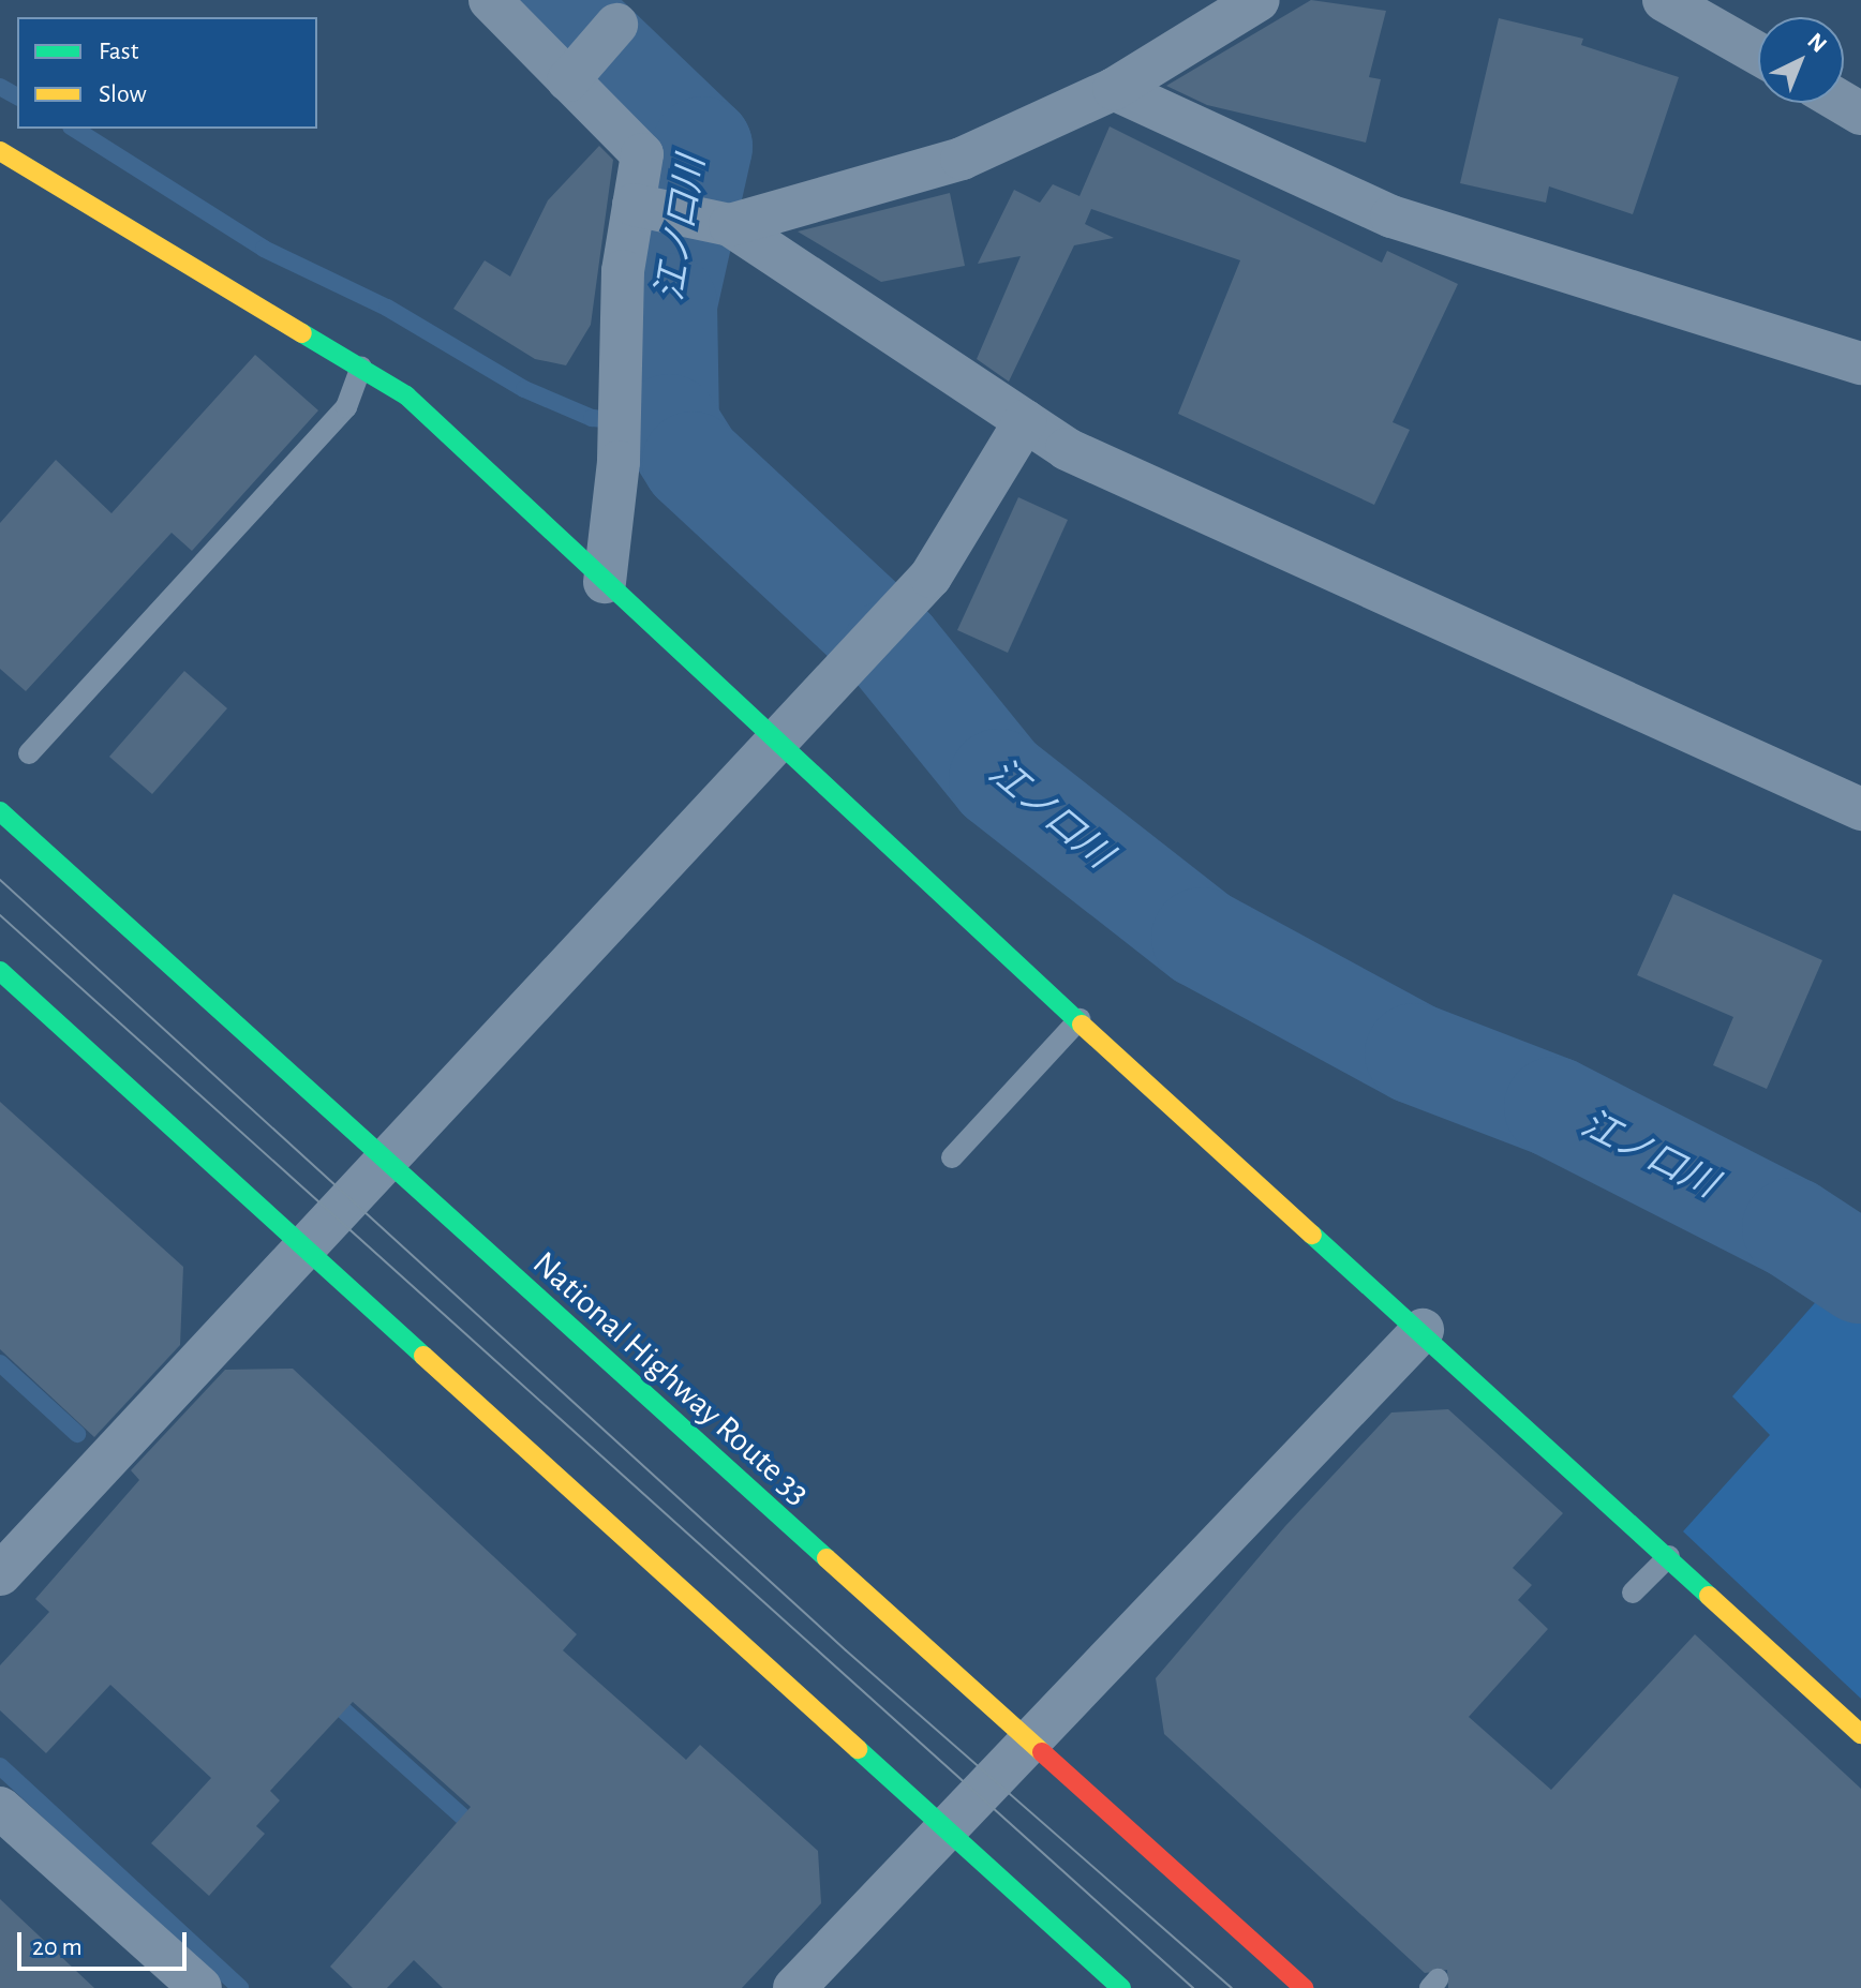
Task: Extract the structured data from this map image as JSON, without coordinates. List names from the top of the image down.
{
  "streets": {
    "main road": ["National Highway Route 33"]
  },
  "water": ["江ノ口川"],
  "legend": ["Fast", "Slow"],
  "scale_bar": "20 m",
  "north": "top right"
}
